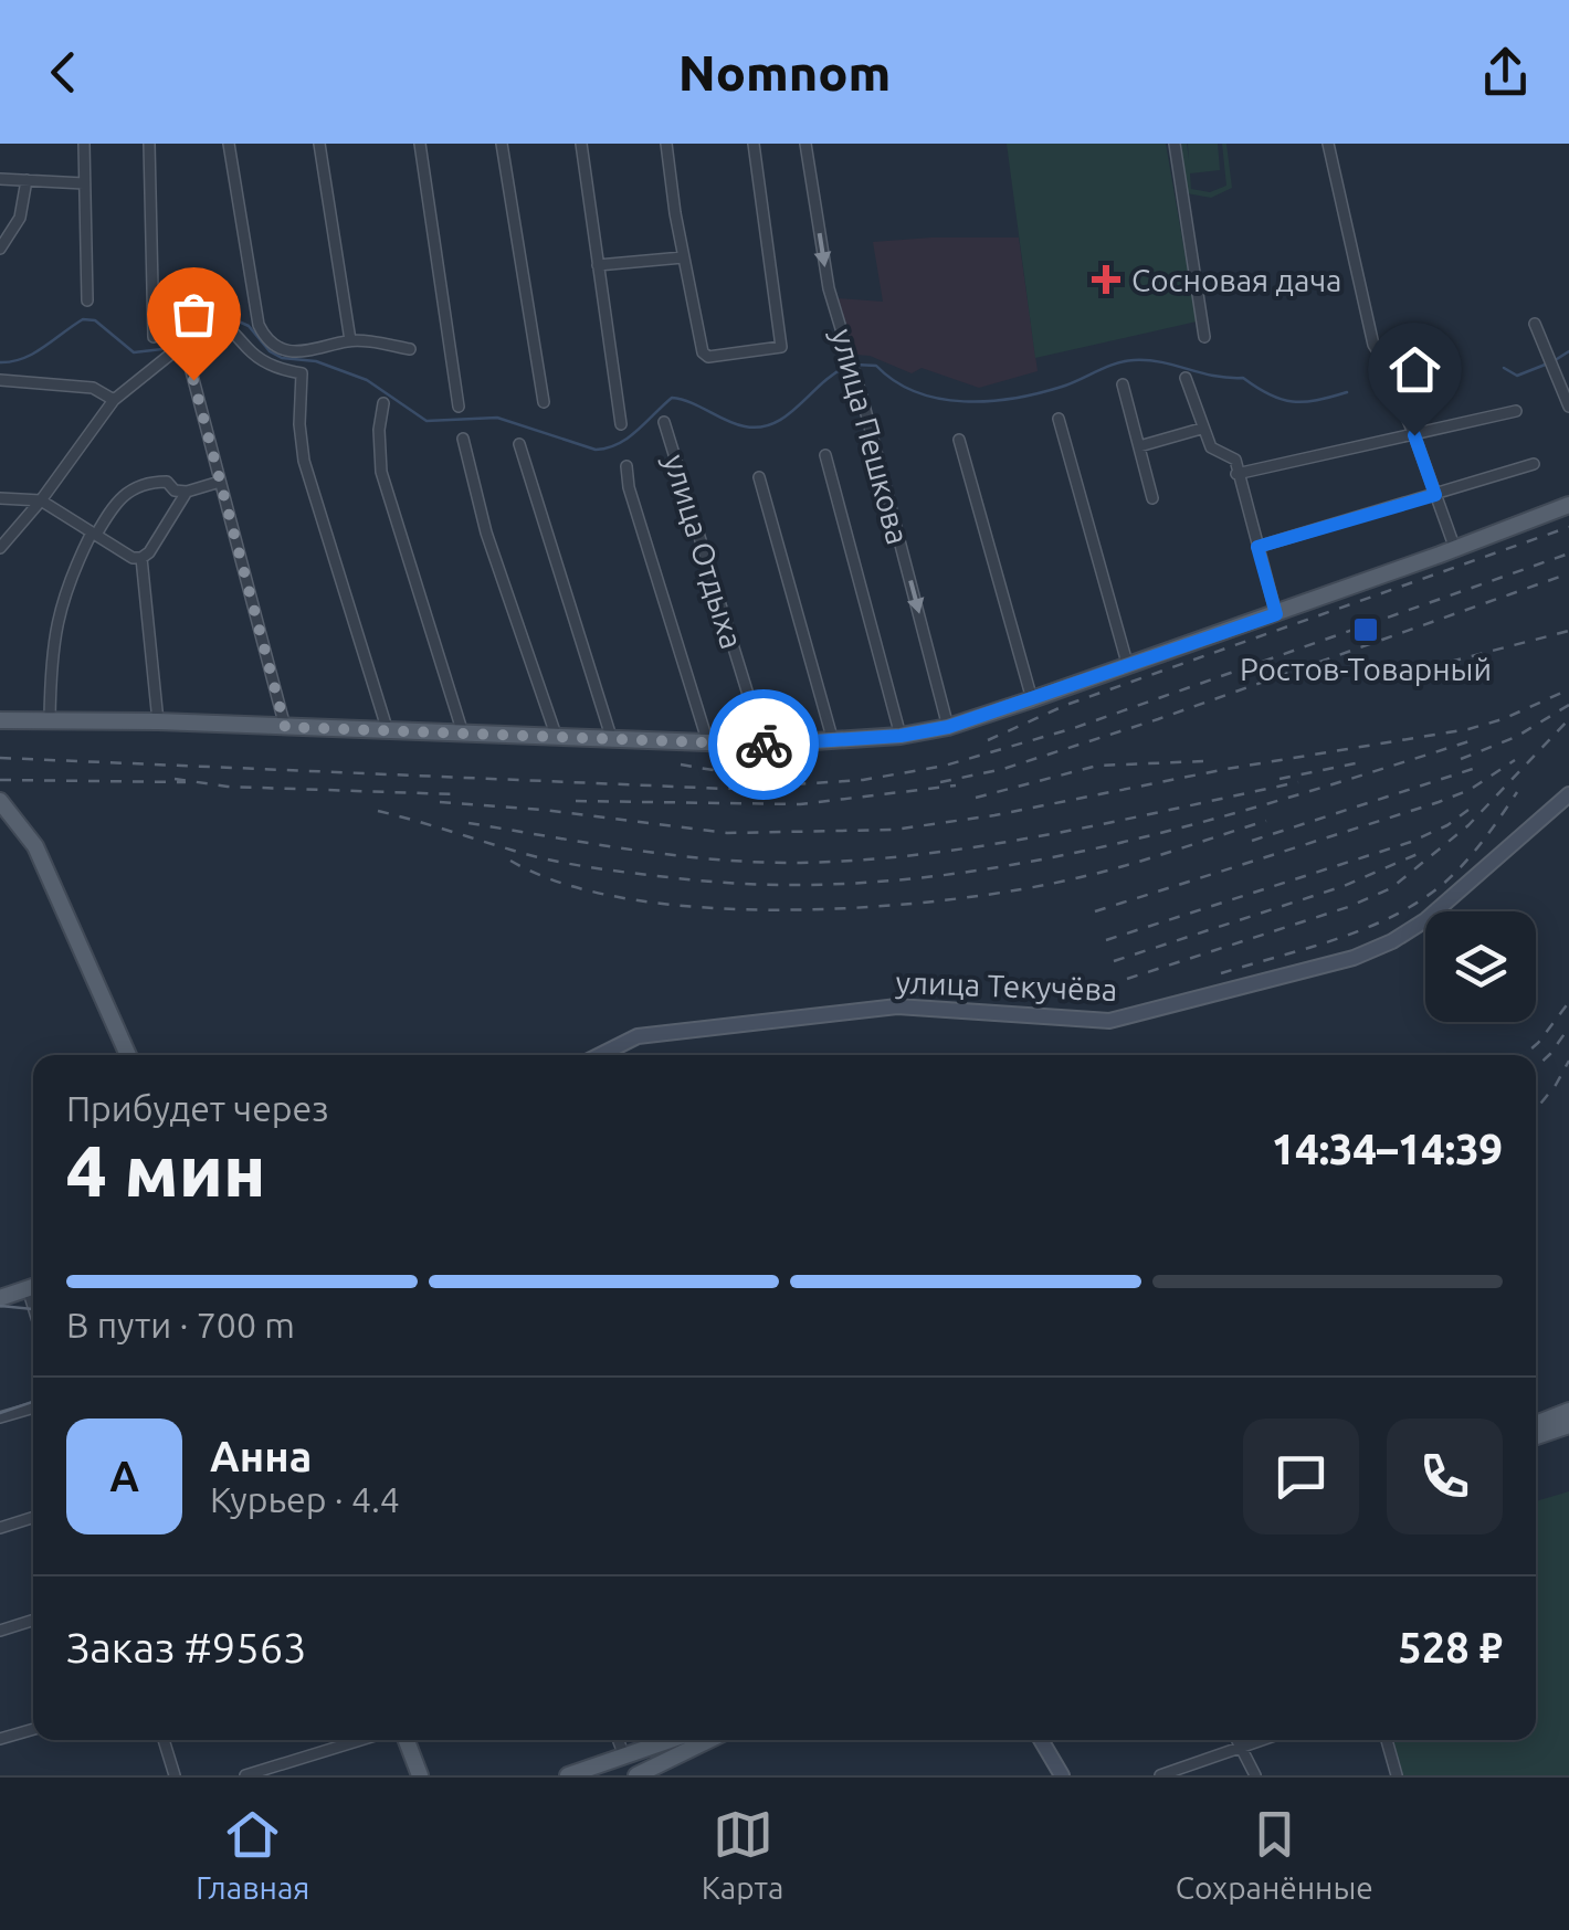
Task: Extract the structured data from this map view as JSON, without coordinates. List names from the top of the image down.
{
  "streets": {
    "main road": ["улица Текучёва"],
    "street": ["улица Пешкова", "улица Отдыха"]
  },
  "places": {
    "health": ["Сосновая дача"],
    "transit": ["Ростов-Товарный"]
  },
  "page": {
    "header": "Nomnom",
    "heading": ["4 мин", "Прибудет через", "14:34–14:39"],
    "panel": [
      "Анна",
      "Курьер · 4.4",
      "Заказ #9563",
      "528 ₽"
    ],
    "bar": "В пути · 700 m",
    "round": "А",
    "tabs": ["Главная", "Карта", "Сохранённые"]
  }
}
